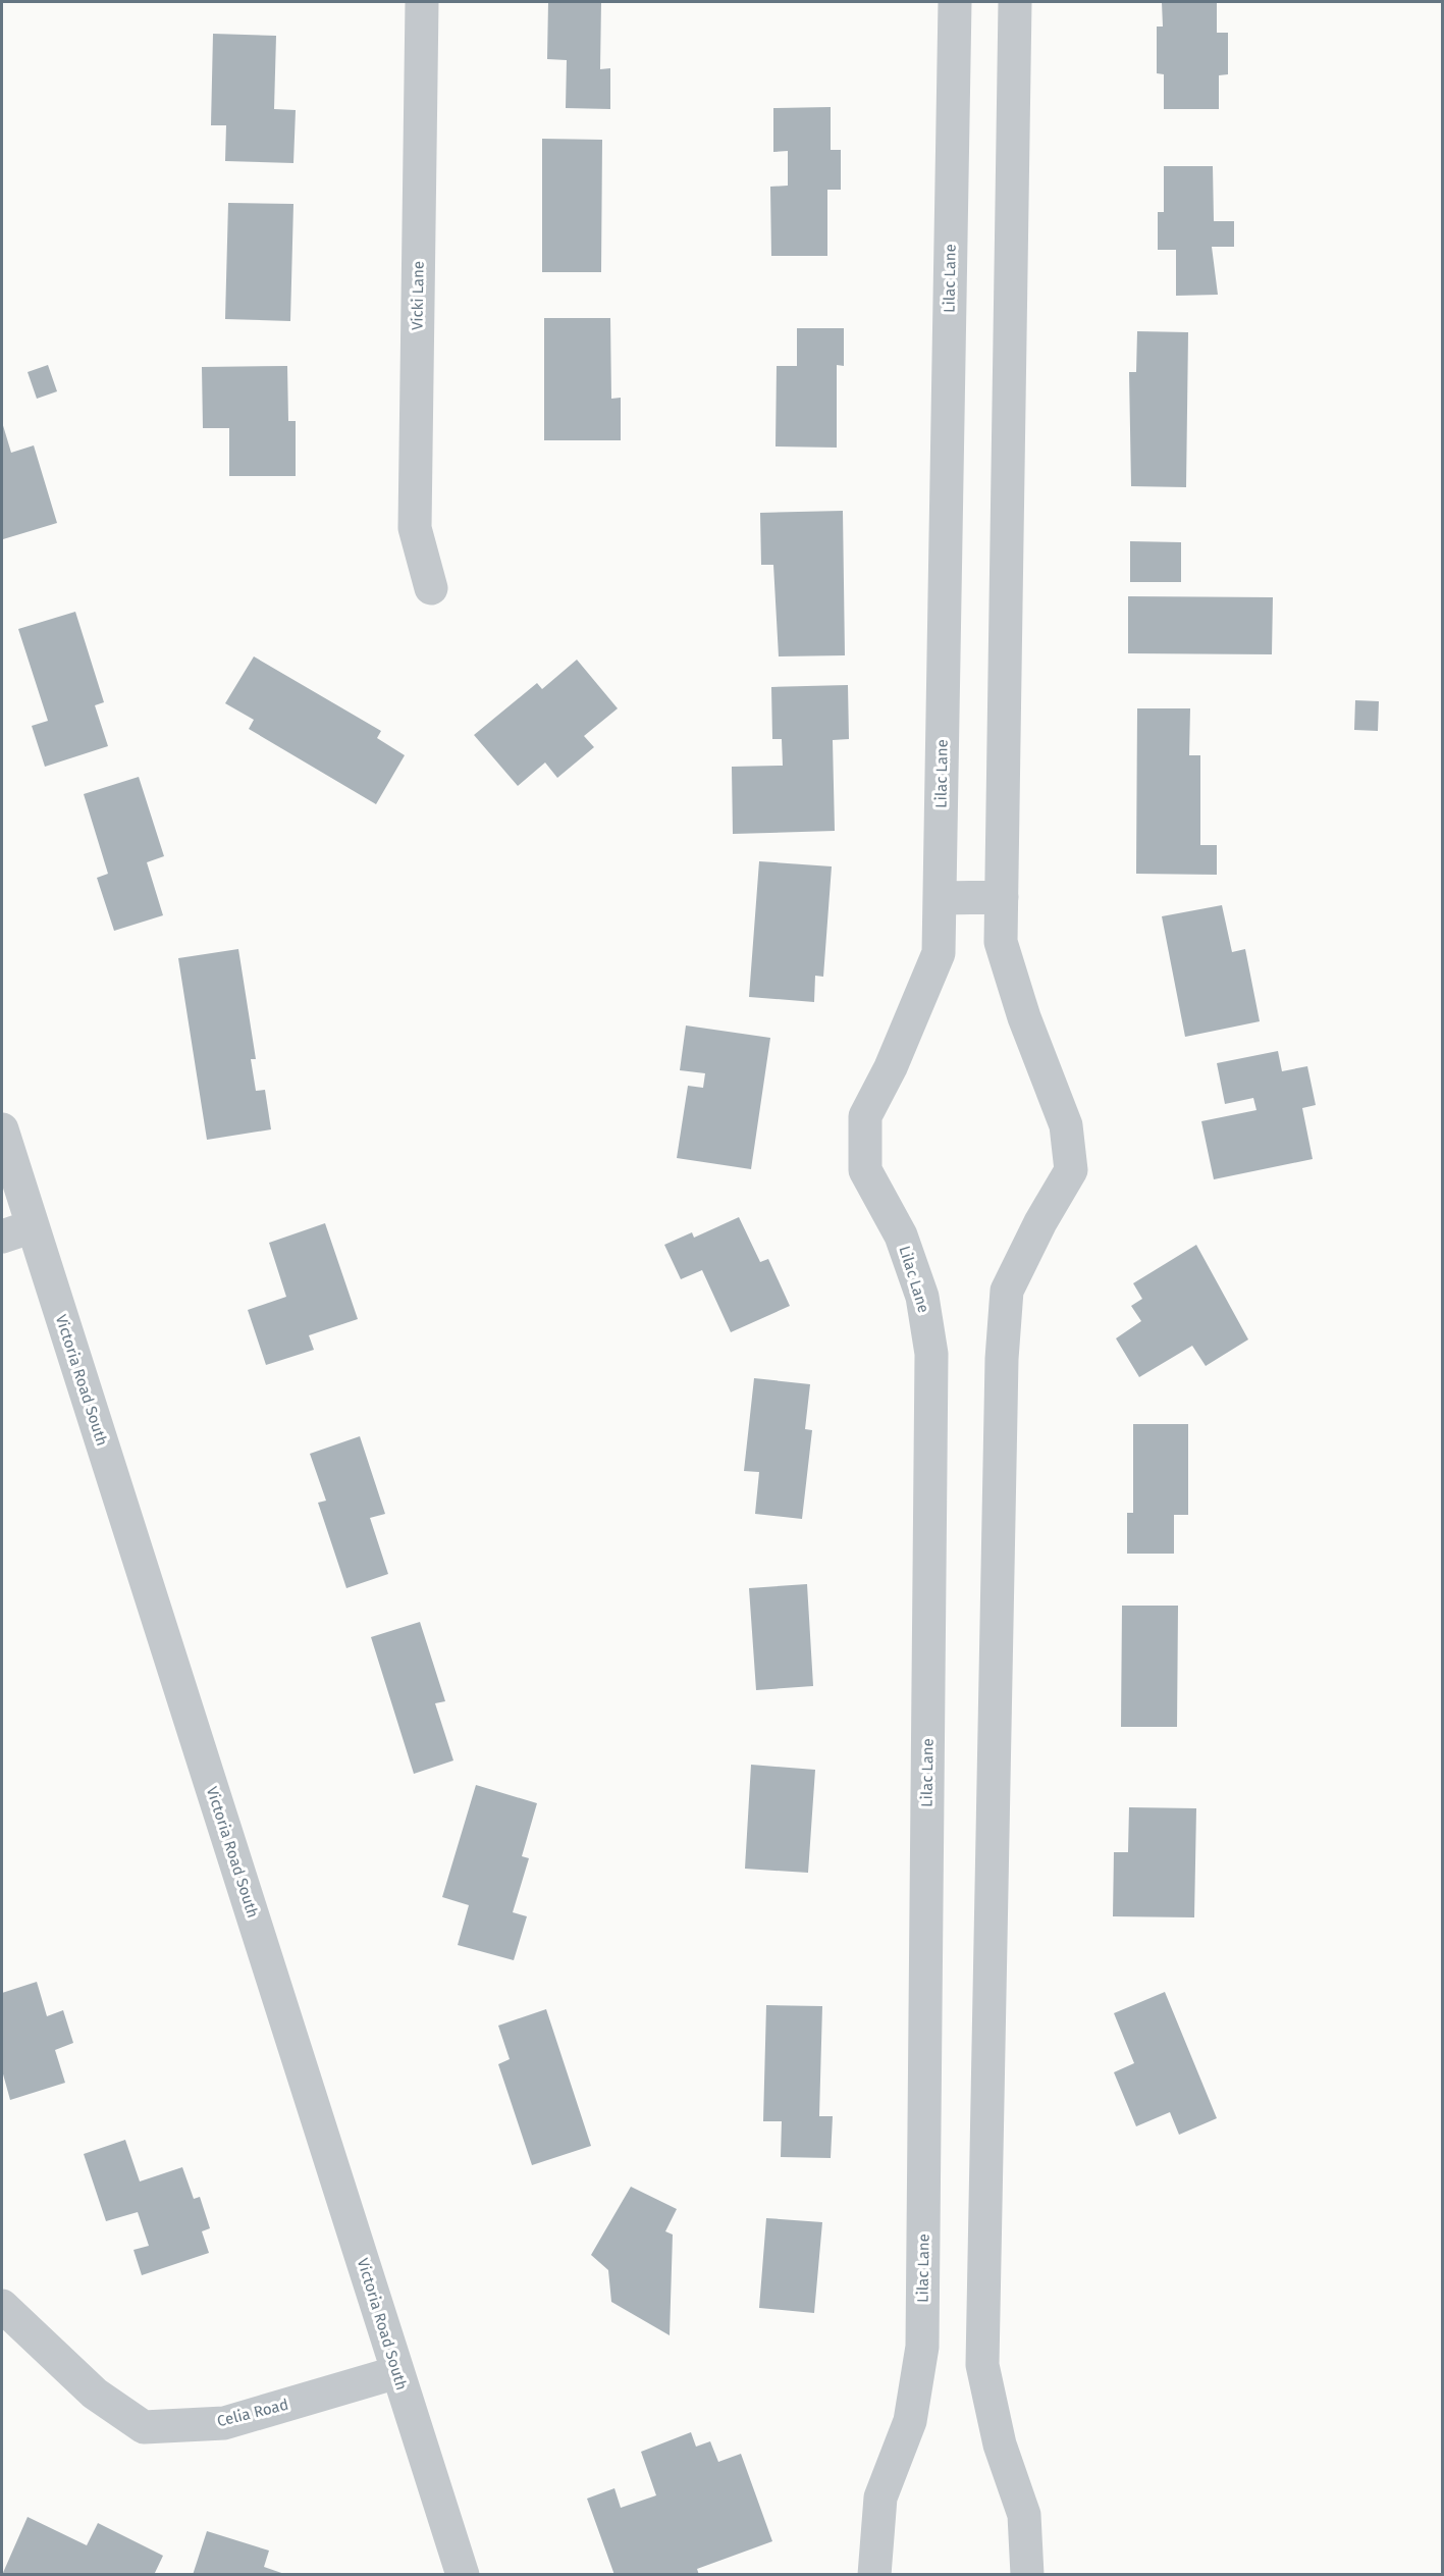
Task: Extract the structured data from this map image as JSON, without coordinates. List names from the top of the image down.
{
  "streets": {
    "street": [
      "Lilac Lane",
      "Vicki Lane",
      "Victoria Road South",
      "Celia Road"
    ]
  },
  "crossings": [
    ["Victoria Road South", "Celia Road"]
  ]
}
